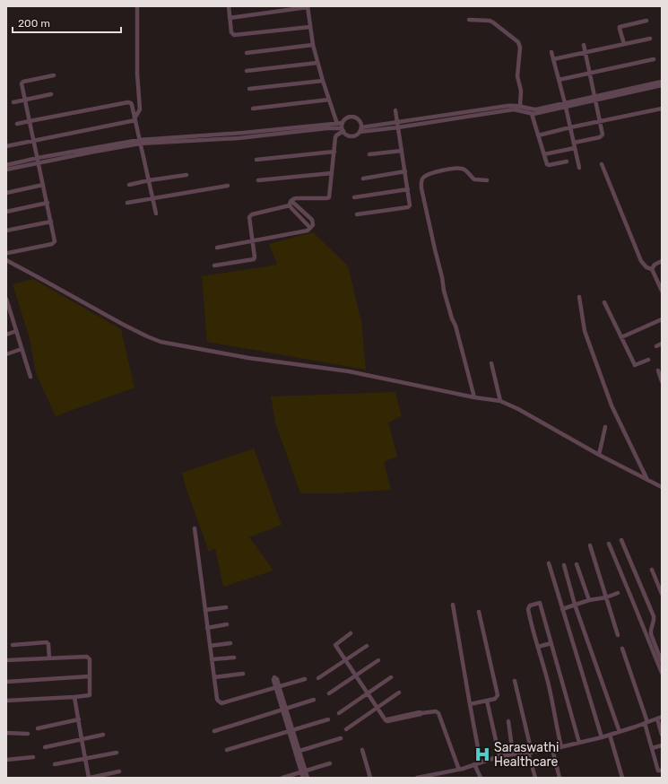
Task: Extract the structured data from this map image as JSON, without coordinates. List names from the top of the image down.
{
  "places": {
    "hospital": ["Saraswathi Healthcare"]
  },
  "scale_bar": "200 m"
}
